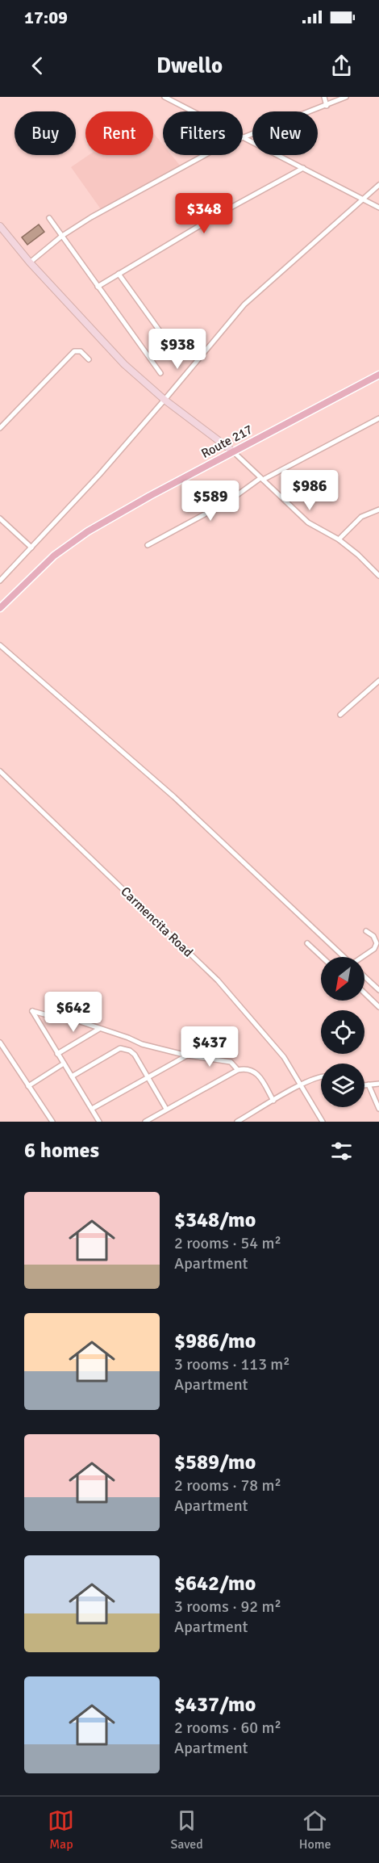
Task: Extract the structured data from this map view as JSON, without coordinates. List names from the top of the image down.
{
  "streets": {
    "main road": ["Route 217"],
    "street": ["Carmencita Road"]
  },
  "north": "bottom left",
  "page": {
    "status": "17:09",
    "header": "Dwello",
    "chip": [
      "Buy",
      "Rent",
      "Filters",
      "New"
    ],
    "price": [
      "$348",
      "$938",
      "$986",
      "$589",
      "$642",
      "$437"
    ],
    "heading": "6 homes",
    "list": [
      {
        "name": "$348/mo",
        "note": "2 rooms · 54 m² · Apartment"
      },
      {
        "name": "$986/mo",
        "note": "3 rooms · 113 m² · Apartment"
      },
      {
        "name": "$589/mo",
        "note": "2 rooms · 78 m² · Apartment"
      },
      {
        "name": "$642/mo",
        "note": "3 rooms · 92 m² · Apartment"
      },
      {
        "name": "$437/mo",
        "note": "2 rooms · 60 m² · Apartment"
      }
    ],
    "tabs": ["Map", "Saved", "Home"]
  }
}
